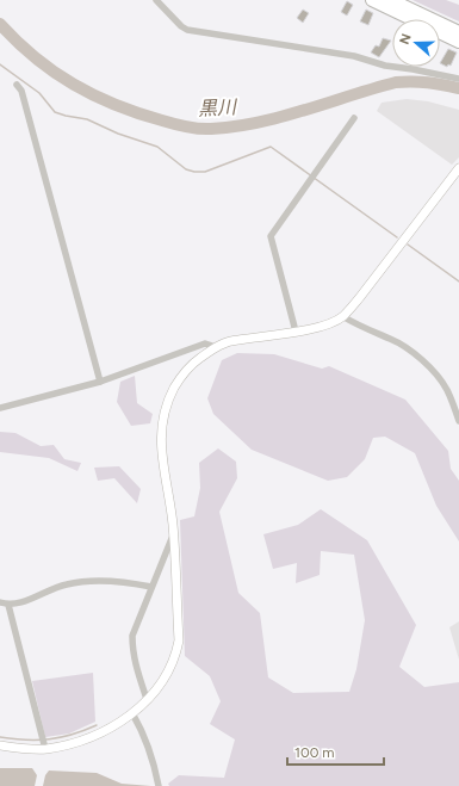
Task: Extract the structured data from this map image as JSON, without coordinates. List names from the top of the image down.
{
  "water": ["黒川"],
  "scale_bar": "100 m",
  "north": "left"
}
